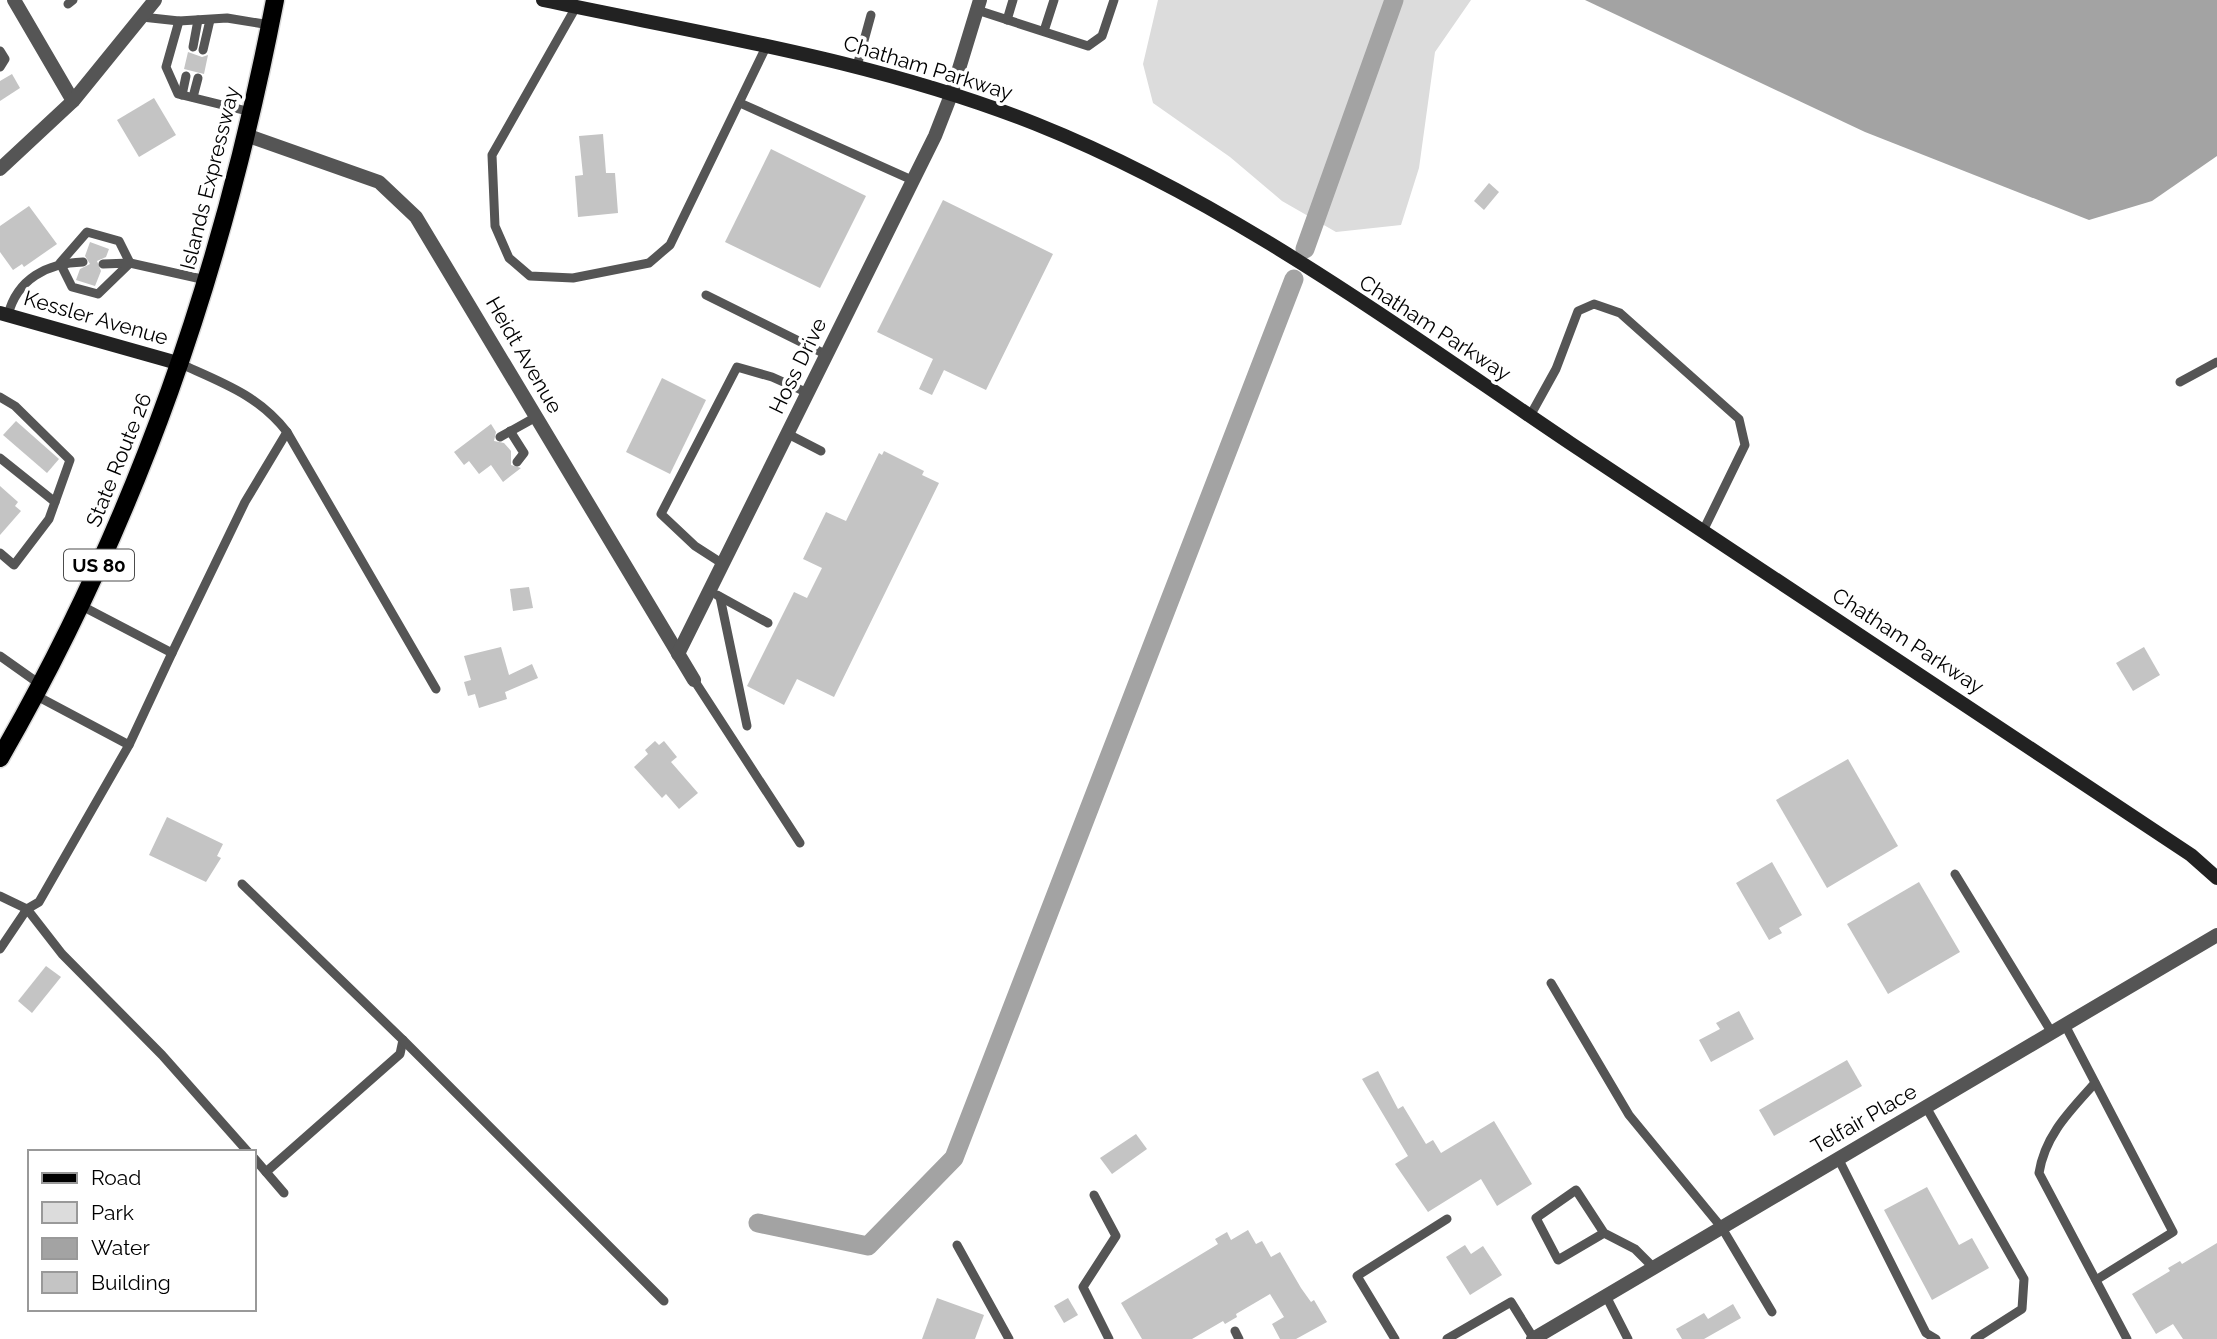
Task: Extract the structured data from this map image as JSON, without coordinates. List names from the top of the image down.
{
  "streets": {
    "main road": [
      "Chatham Parkway",
      "Islands Expressway",
      "Kessler Avenue",
      "State Route 26",
      "US 80"
    ],
    "street": ["Heidt Avenue", "Hoss Drive", "Telfair Place"]
  },
  "crossings": [
    ["Chatham Parkway", "Hoss Drive"],
    ["Islands Expressway", "Kessler Avenue"],
    ["Islands Expressway", "Heidt Avenue"],
    ["Islands Expressway", "State Route 26"],
    ["Kessler Avenue", "State Route 26"],
    ["Heidt Avenue", "Hoss Drive"]
  ],
  "legend": [
    "Road",
    "Park",
    "Water",
    "Building"
  ]
}
